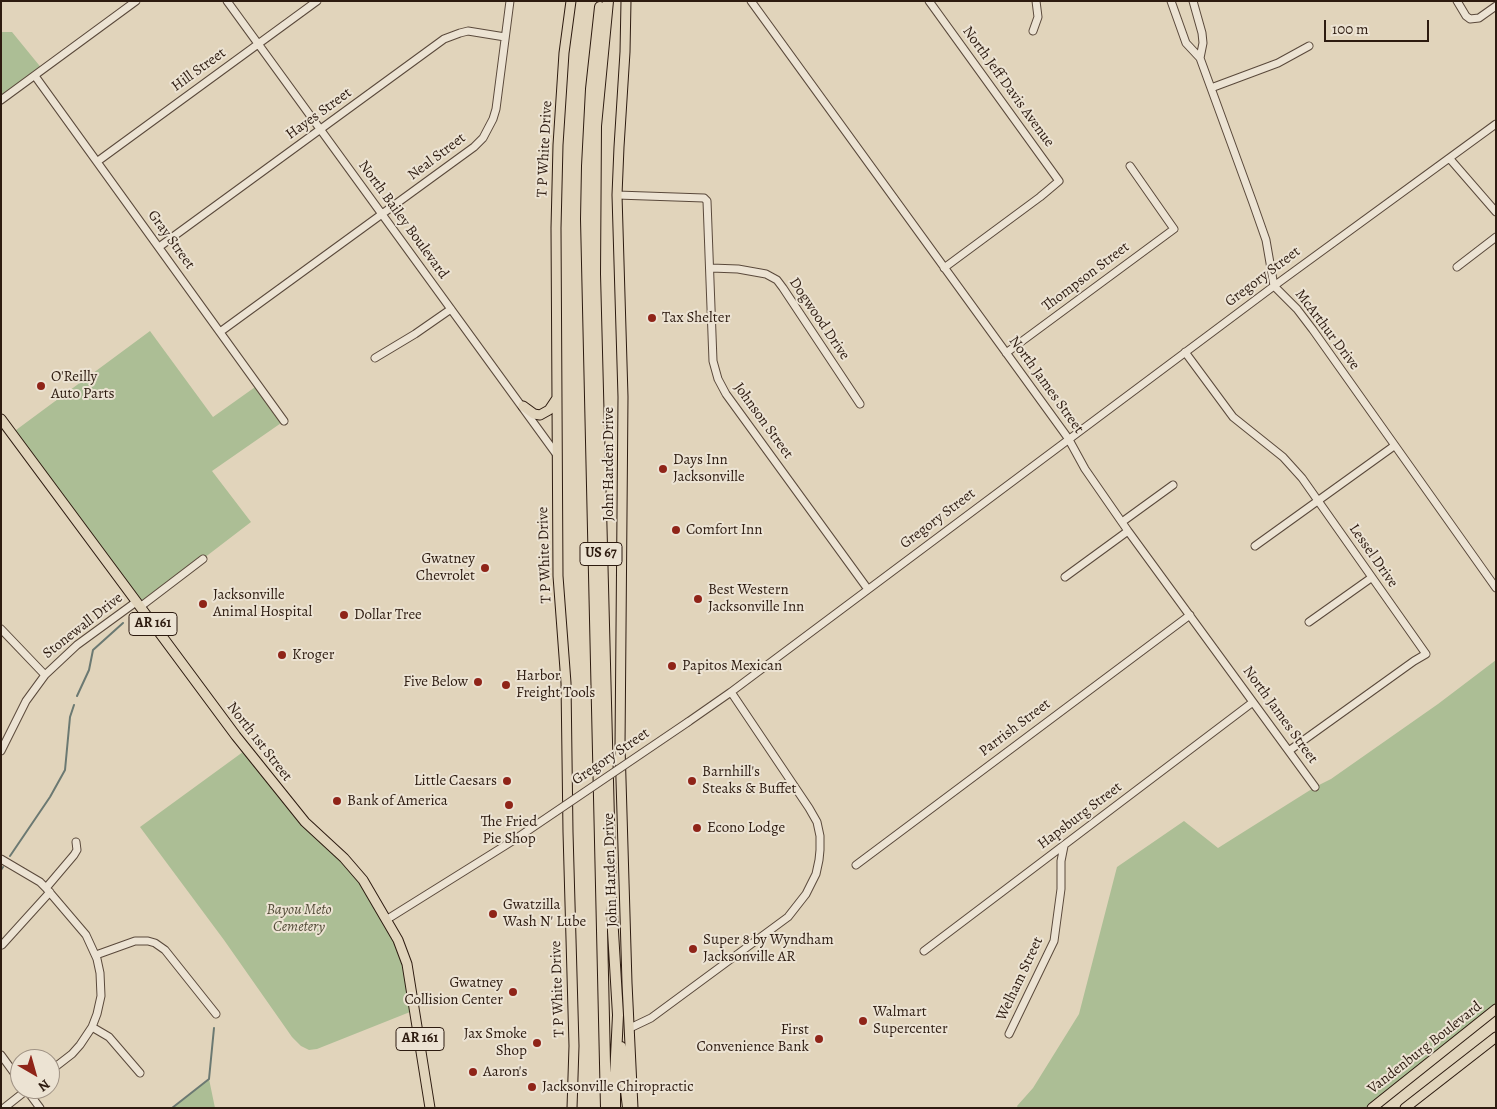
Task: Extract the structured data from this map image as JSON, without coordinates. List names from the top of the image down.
{
  "streets": {
    "highway": ["US 67"],
    "main road": [
      "T P White Drive",
      "John Harden Drive",
      "AR 161",
      "North 1st Street",
      "Vandenburg Boulevard"
    ],
    "street": [
      "Hill Street",
      "North Jeff Davis Avenue",
      "Hayes Street",
      "Neal Street",
      "North Bailey Boulevard",
      "Gray Street",
      "Thompson Street",
      "Gregory Street",
      "Dogwood Drive",
      "McArthur Drive",
      "North James Street",
      "Johnson Street",
      "Lessel Drive",
      "Stonewall Drive",
      "Parrish Street",
      "Hapsburg Street",
      "Welham Street"
    ]
  },
  "crossings": [
    ["Hill Street", "North Bailey Boulevard"],
    ["Hill Street", "Gray Street"],
    ["North Jeff Davis Avenue", "North James Street"],
    ["Hayes Street", "Neal Street"],
    ["Hayes Street", "North Bailey Boulevard"],
    ["Hayes Street", "Gray Street"],
    ["T P White Drive", "North Bailey Boulevard"],
    ["Neal Street", "North Bailey Boulevard"],
    ["Neal Street", "Gray Street"],
    ["Thompson Street", "North James Street"],
    ["Gregory Street", "McArthur Drive"],
    ["Gregory Street", "North James Street"],
    ["Gregory Street", "Johnson Street"],
    ["Gregory Street", "Lessel Drive"],
    ["Gregory Street", "North 1st Street"],
    ["Dogwood Drive", "Johnson Street"],
    ["North James Street", "Lessel Drive"],
    ["North James Street", "Parrish Street"],
    ["North James Street", "Hapsburg Street"],
    ["Johnson Street", "John Harden Drive"],
    ["Stonewall Drive", "North 1st Street"],
    ["Hapsburg Street", "Welham Street"]
  ],
  "parks": ["Bayou Meto Cemetery"],
  "places": [
    "Tax Shelter",
    "O'Reilly Auto Parts",
    "Days Inn Jacksonville",
    "Comfort Inn",
    "Gwatney Chevrolet",
    "Best Western Jacksonville Inn",
    "Jacksonville Animal Hospital",
    "Dollar Tree",
    "Kroger",
    "Papitos Mexican",
    "Five Below",
    "Harbor Freight Tools",
    "Little Caesars",
    "Barnhill's Steaks & Buffet",
    "Bank of America",
    "The Fried Pie Shop",
    "Econo Lodge",
    "Gwatzilla Wash N' Lube",
    "Super 8 by Wyndham Jacksonville AR",
    "Gwatney Collision Center",
    "Walmart Supercenter",
    "First Convenience Bank",
    "Jax Smoke Shop",
    "Aaron's",
    "Jacksonville Chiropractic"
  ],
  "scale_bar": "100 m",
  "north": "bottom right"
}
